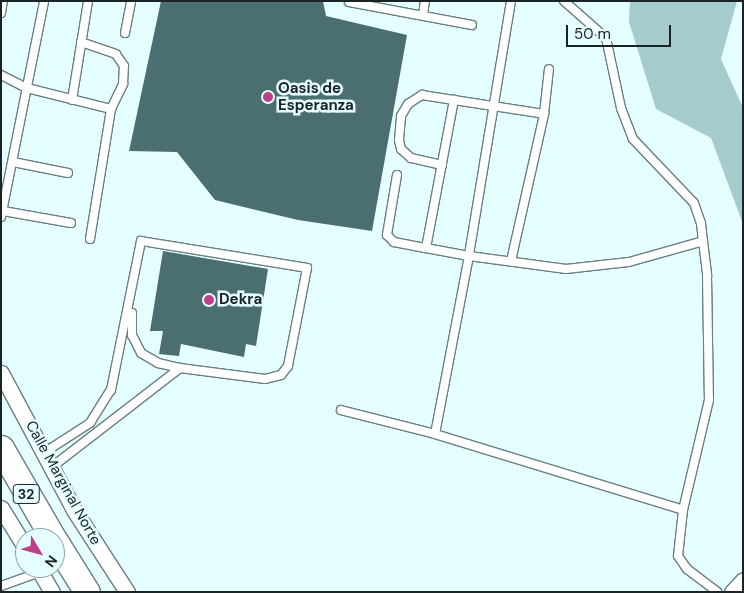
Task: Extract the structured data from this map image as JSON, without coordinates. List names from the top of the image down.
{
  "streets": {
    "highway": ["32"],
    "street": ["Calle Marginal Norte"]
  },
  "places": ["Oasis de Esperanza", "Dekra"],
  "scale_bar": "50 m",
  "north": "bottom right"
}
